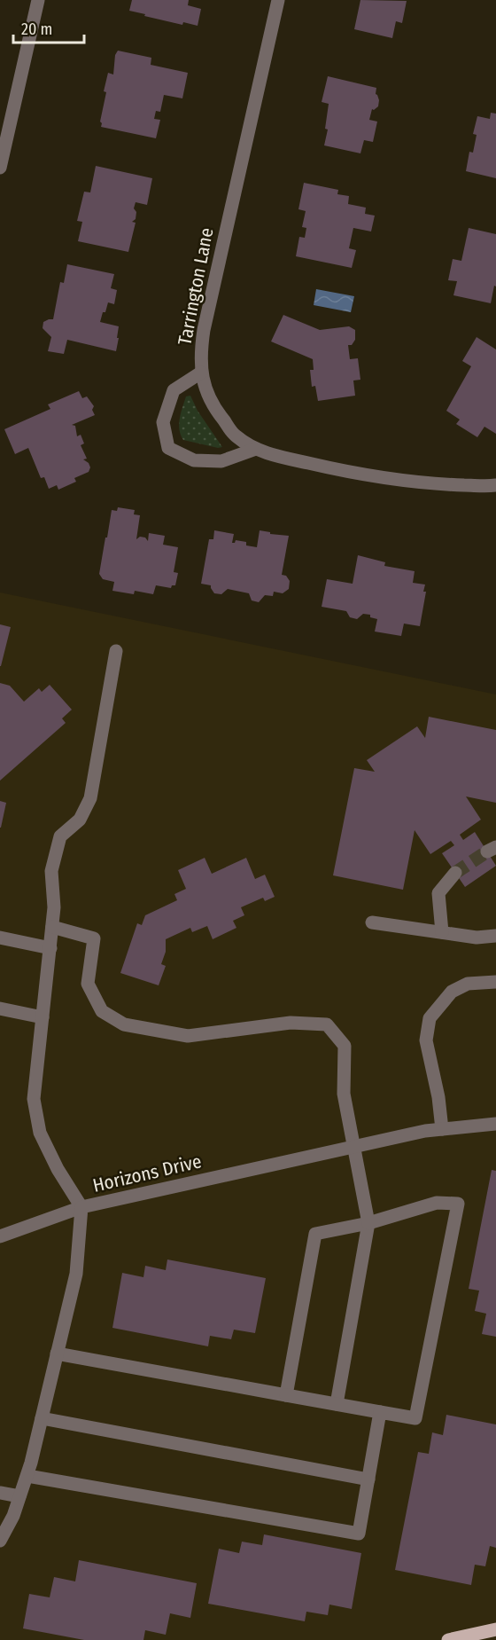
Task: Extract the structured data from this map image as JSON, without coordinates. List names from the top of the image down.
{
  "streets": {
    "street": ["Tarrington Lane", "Horizons Drive"]
  },
  "scale_bar": "20 m"
}
